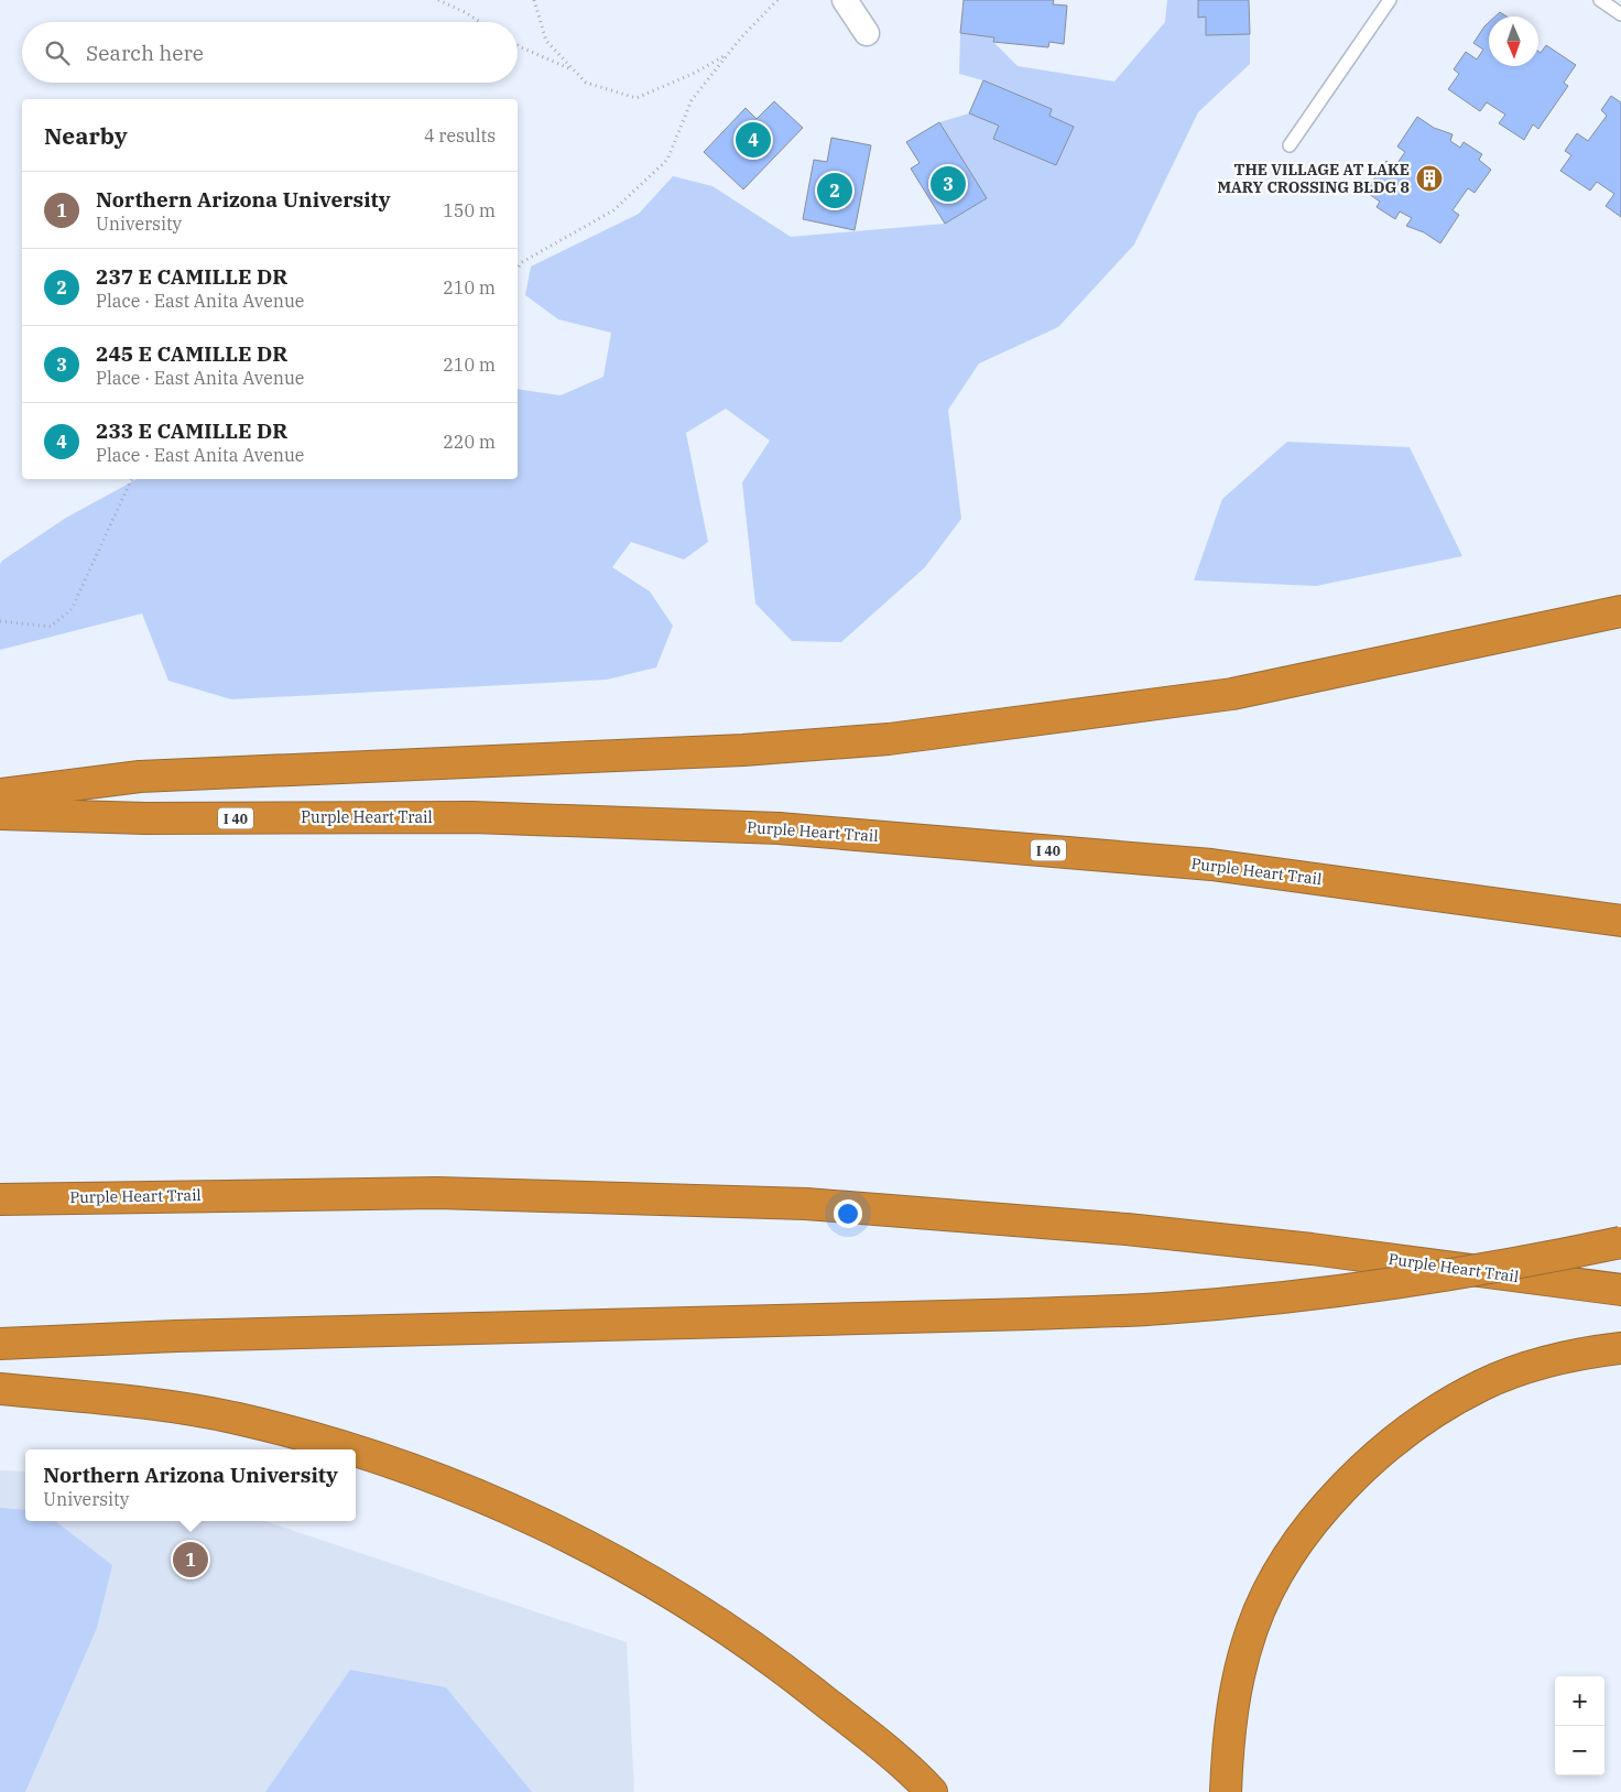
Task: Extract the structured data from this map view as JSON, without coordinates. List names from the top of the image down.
{
  "streets": {
    "highway": ["Purple Heart Trail", "I 40"]
  },
  "places": {
    "building": ["THE VILLAGE AT LAKE MARY CROSSING BLDG 8"]
  },
  "north": "bottom",
  "page": {
    "search": "Search here",
    "heading": ["Nearby", "4 results"],
    "pins": [
      "4",
      "3",
      "2",
      "1"
    ],
    "list": [
      {
        "mark": "1",
        "name": "Northern Arizona University",
        "note": "University",
        "value": "150 m"
      },
      {
        "mark": "2",
        "name": "237 E CAMILLE DR",
        "note": "Place · East Anita Avenue",
        "value": "210 m"
      },
      {
        "mark": "3",
        "name": "245 E CAMILLE DR",
        "note": "Place · East Anita Avenue",
        "value": "210 m"
      },
      {
        "mark": "4",
        "name": "233 E CAMILLE DR",
        "note": "Place · East Anita Avenue",
        "value": "220 m"
      }
    ],
    "popup": ["Northern Arizona University", "University"],
    "map_buttons": ["+", "−"]
  }
}
